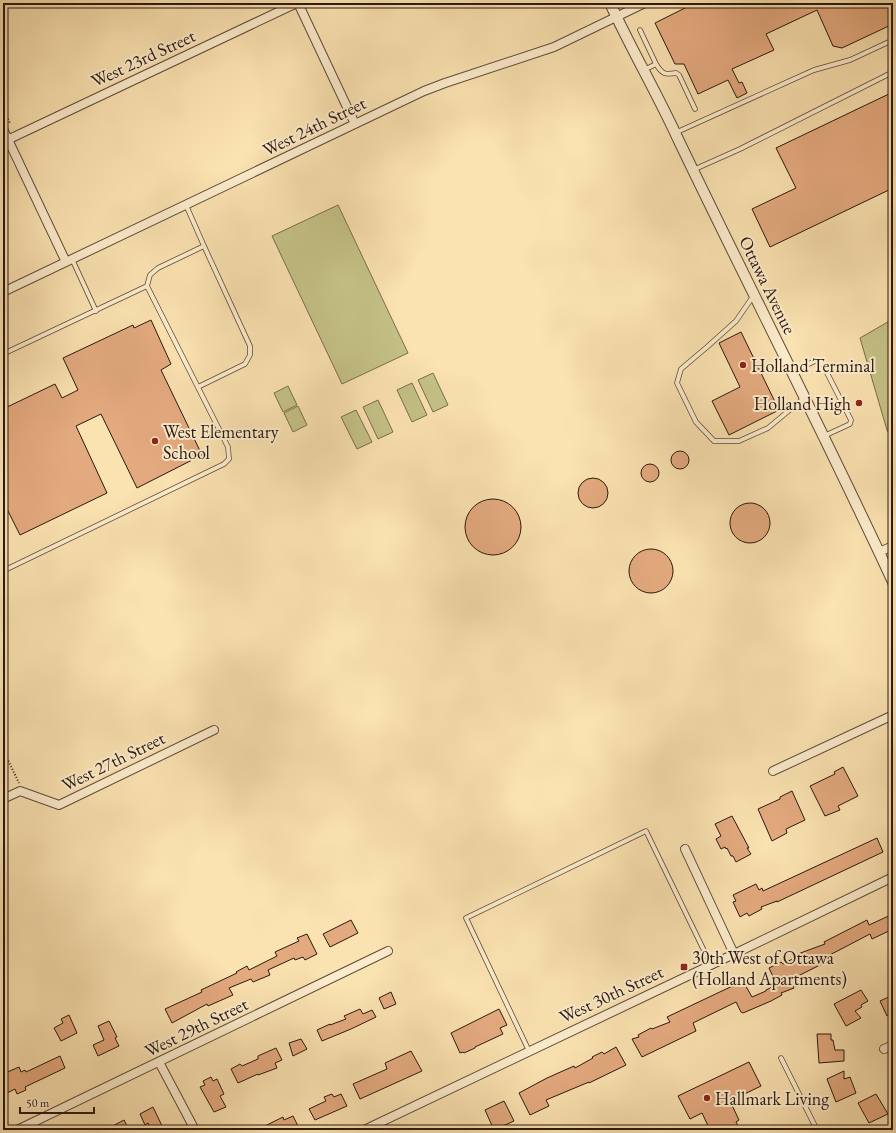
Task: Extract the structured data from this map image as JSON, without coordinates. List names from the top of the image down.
{
  "streets": {
    "street": [
      "West 23rd Street",
      "West 24th Street",
      "Ottawa Avenue",
      "West 27th Street",
      "West 30th Street",
      "West 29th Street"
    ]
  },
  "crossings": [
    ["West 24th Street", "Ottawa Avenue"]
  ],
  "places": {
    "other": [
      "Holland Terminal",
      "Holland High",
      "West Elementary School",
      "Hallmark Living"
    ],
    "transit": ["30th West of Ottawa (Holland Apartments)"]
  },
  "scale_bar": "50 m"
}
